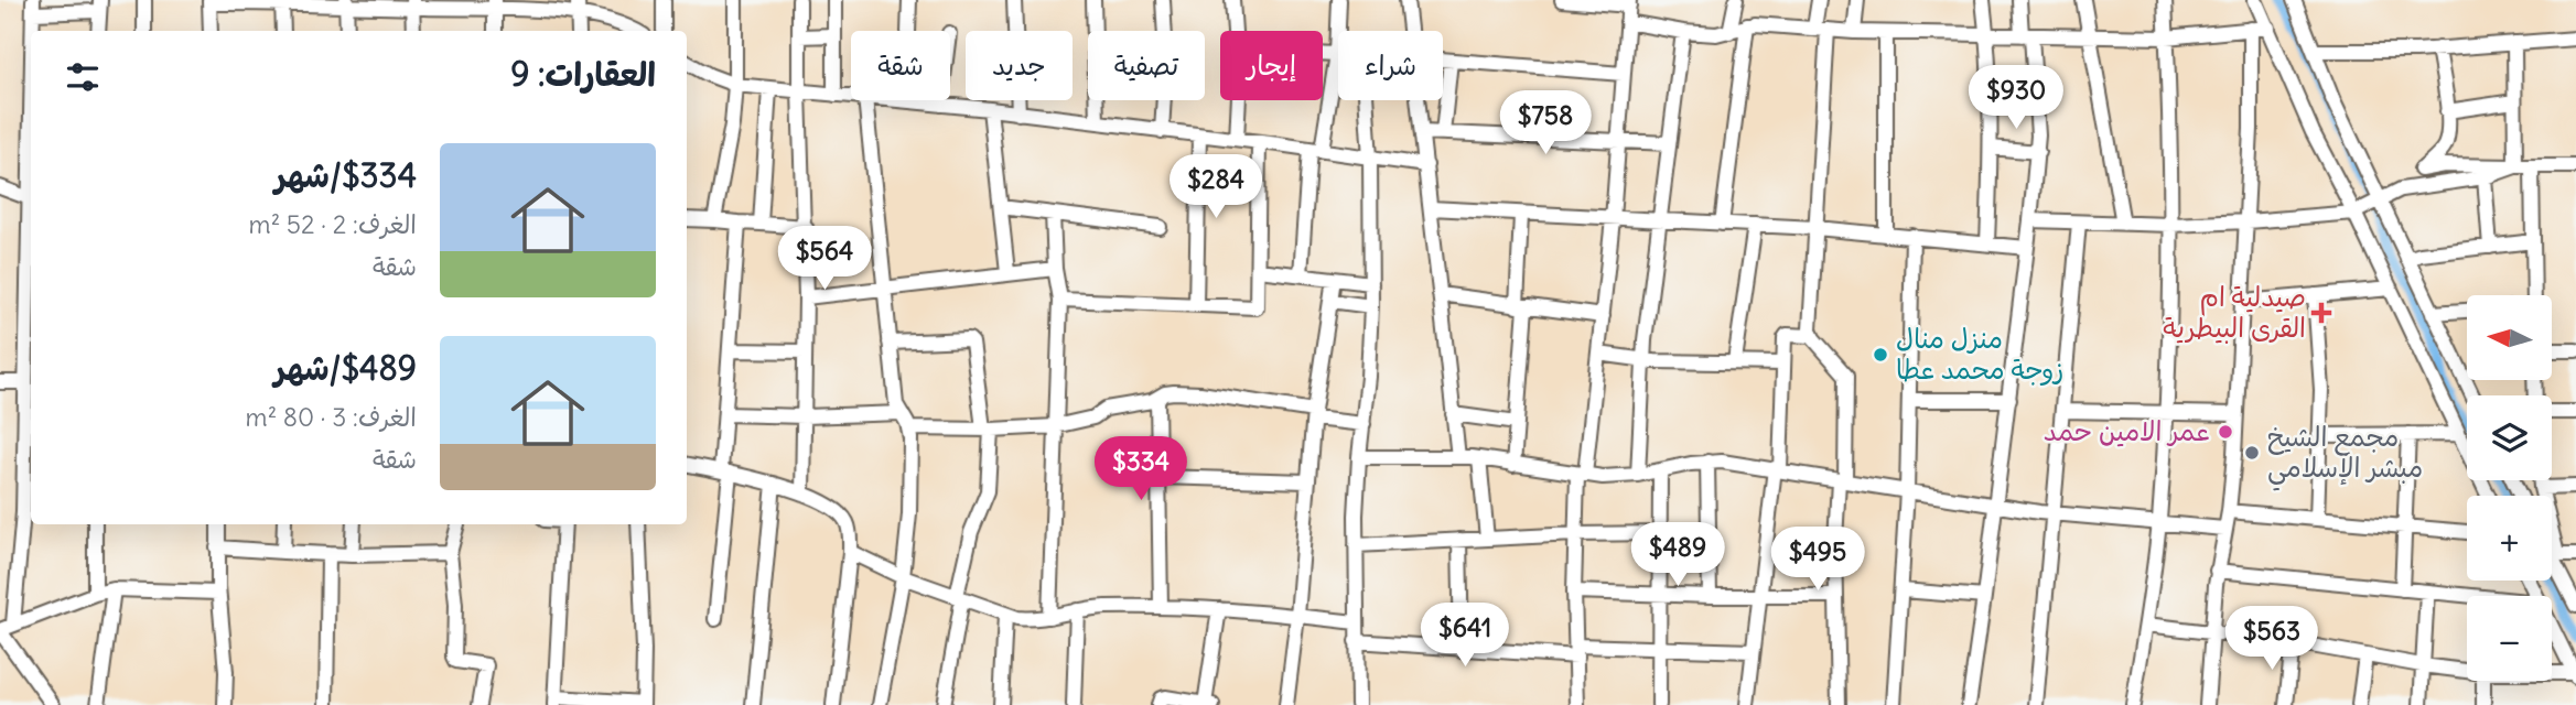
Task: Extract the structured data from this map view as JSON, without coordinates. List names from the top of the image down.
{
  "places": {
    "health": ["صيدلية ام القرى البيطرية"],
    "other": ["منزل منال زوجة محمد عطا", "عمر الامين حمد", "مجمع الشيخ مبشر الإسلامي"]
  },
  "north": "left",
  "page": {
    "chip": [
      "شراء",
      "إيجار",
      "تصفية",
      "جديد",
      "شقة"
    ],
    "heading": "العقارات: 9",
    "price": [
      "$930",
      "$758",
      "$284",
      "$564",
      "$334",
      "$489",
      "$495",
      "$641",
      "$563"
    ],
    "list": [
      {
        "name": "$334/شهر",
        "note": "الغرف: 2 · 52 m² · شقة"
      },
      {
        "name": "$489/شهر",
        "note": "الغرف: 3 · 80 m² · شقة"
      }
    ],
    "map_buttons": ["+", "−"]
  }
}
